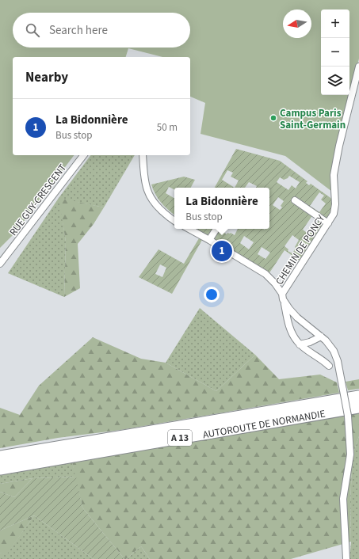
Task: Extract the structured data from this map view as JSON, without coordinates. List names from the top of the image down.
{
  "streets": {
    "highway": ["AUTOROUTE DE NORMANDIE", "A 13"],
    "street": ["RUE GUY-CRESCENT", "CHEMIN DE PONCY"]
  },
  "places": ["Campus Paris Saint-Germain"],
  "north": "left",
  "page": {
    "map_buttons": ["+", "−"],
    "search": "Search here",
    "heading": "Nearby",
    "list": [
      {
        "mark": "1",
        "name": "La Bidonnière",
        "note": "Bus stop",
        "value": "50 m"
      }
    ],
    "popup": ["La Bidonnière", "Bus stop"],
    "pins": "1"
  }
}
